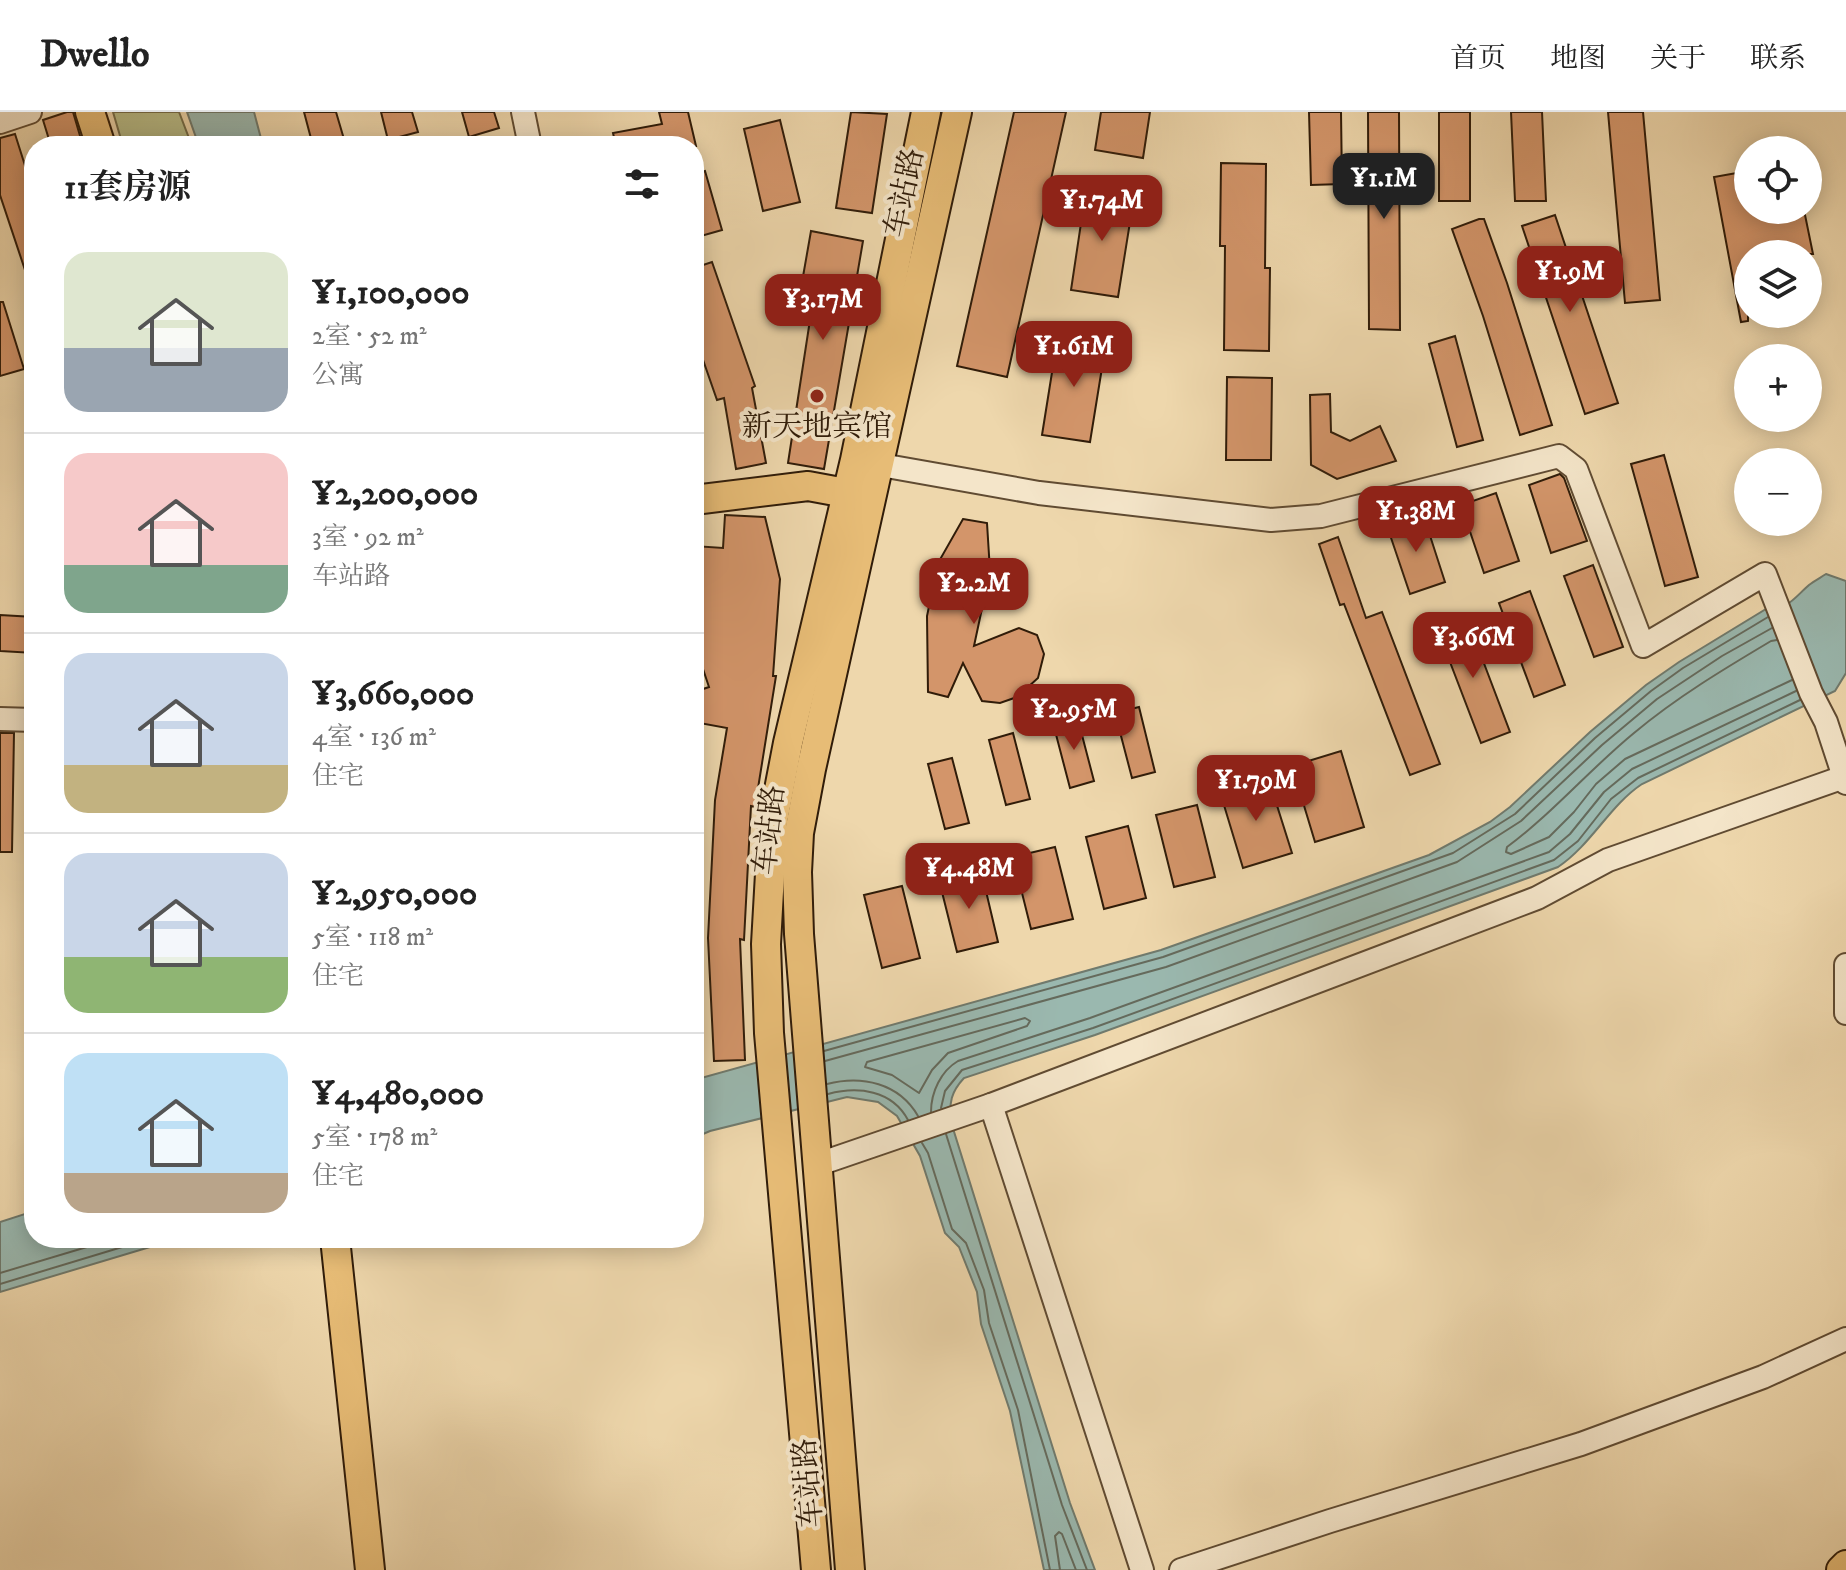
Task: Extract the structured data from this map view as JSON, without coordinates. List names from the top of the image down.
{
  "streets": {
    "main road": ["车站路"]
  },
  "places": ["新天地宾馆"],
  "page": {
    "header": "Dwello",
    "nav": [
      "首页",
      "地图",
      "关于",
      "联系"
    ],
    "map_buttons": ["+", "−"],
    "heading": "11套房源",
    "price": [
      "¥1.1M",
      "¥1.74M",
      "¥1.9M",
      "¥3.17M",
      "¥1.61M",
      "¥1.38M",
      "¥2.2M",
      "¥3.66M",
      "¥2.95M",
      "¥1.79M",
      "¥4.48M"
    ],
    "list": [
      {
        "name": "¥1,100,000",
        "note": "2室 · 52 m² · 公寓"
      },
      {
        "name": "¥2,200,000",
        "note": "3室 · 92 m² · 车站路"
      },
      {
        "name": "¥3,660,000",
        "note": "4室 · 136 m² · 住宅"
      },
      {
        "name": "¥2,950,000",
        "note": "5室 · 118 m² · 住宅"
      },
      {
        "name": "¥4,480,000",
        "note": "5室 · 178 m² · 住宅"
      }
    ]
  }
}
